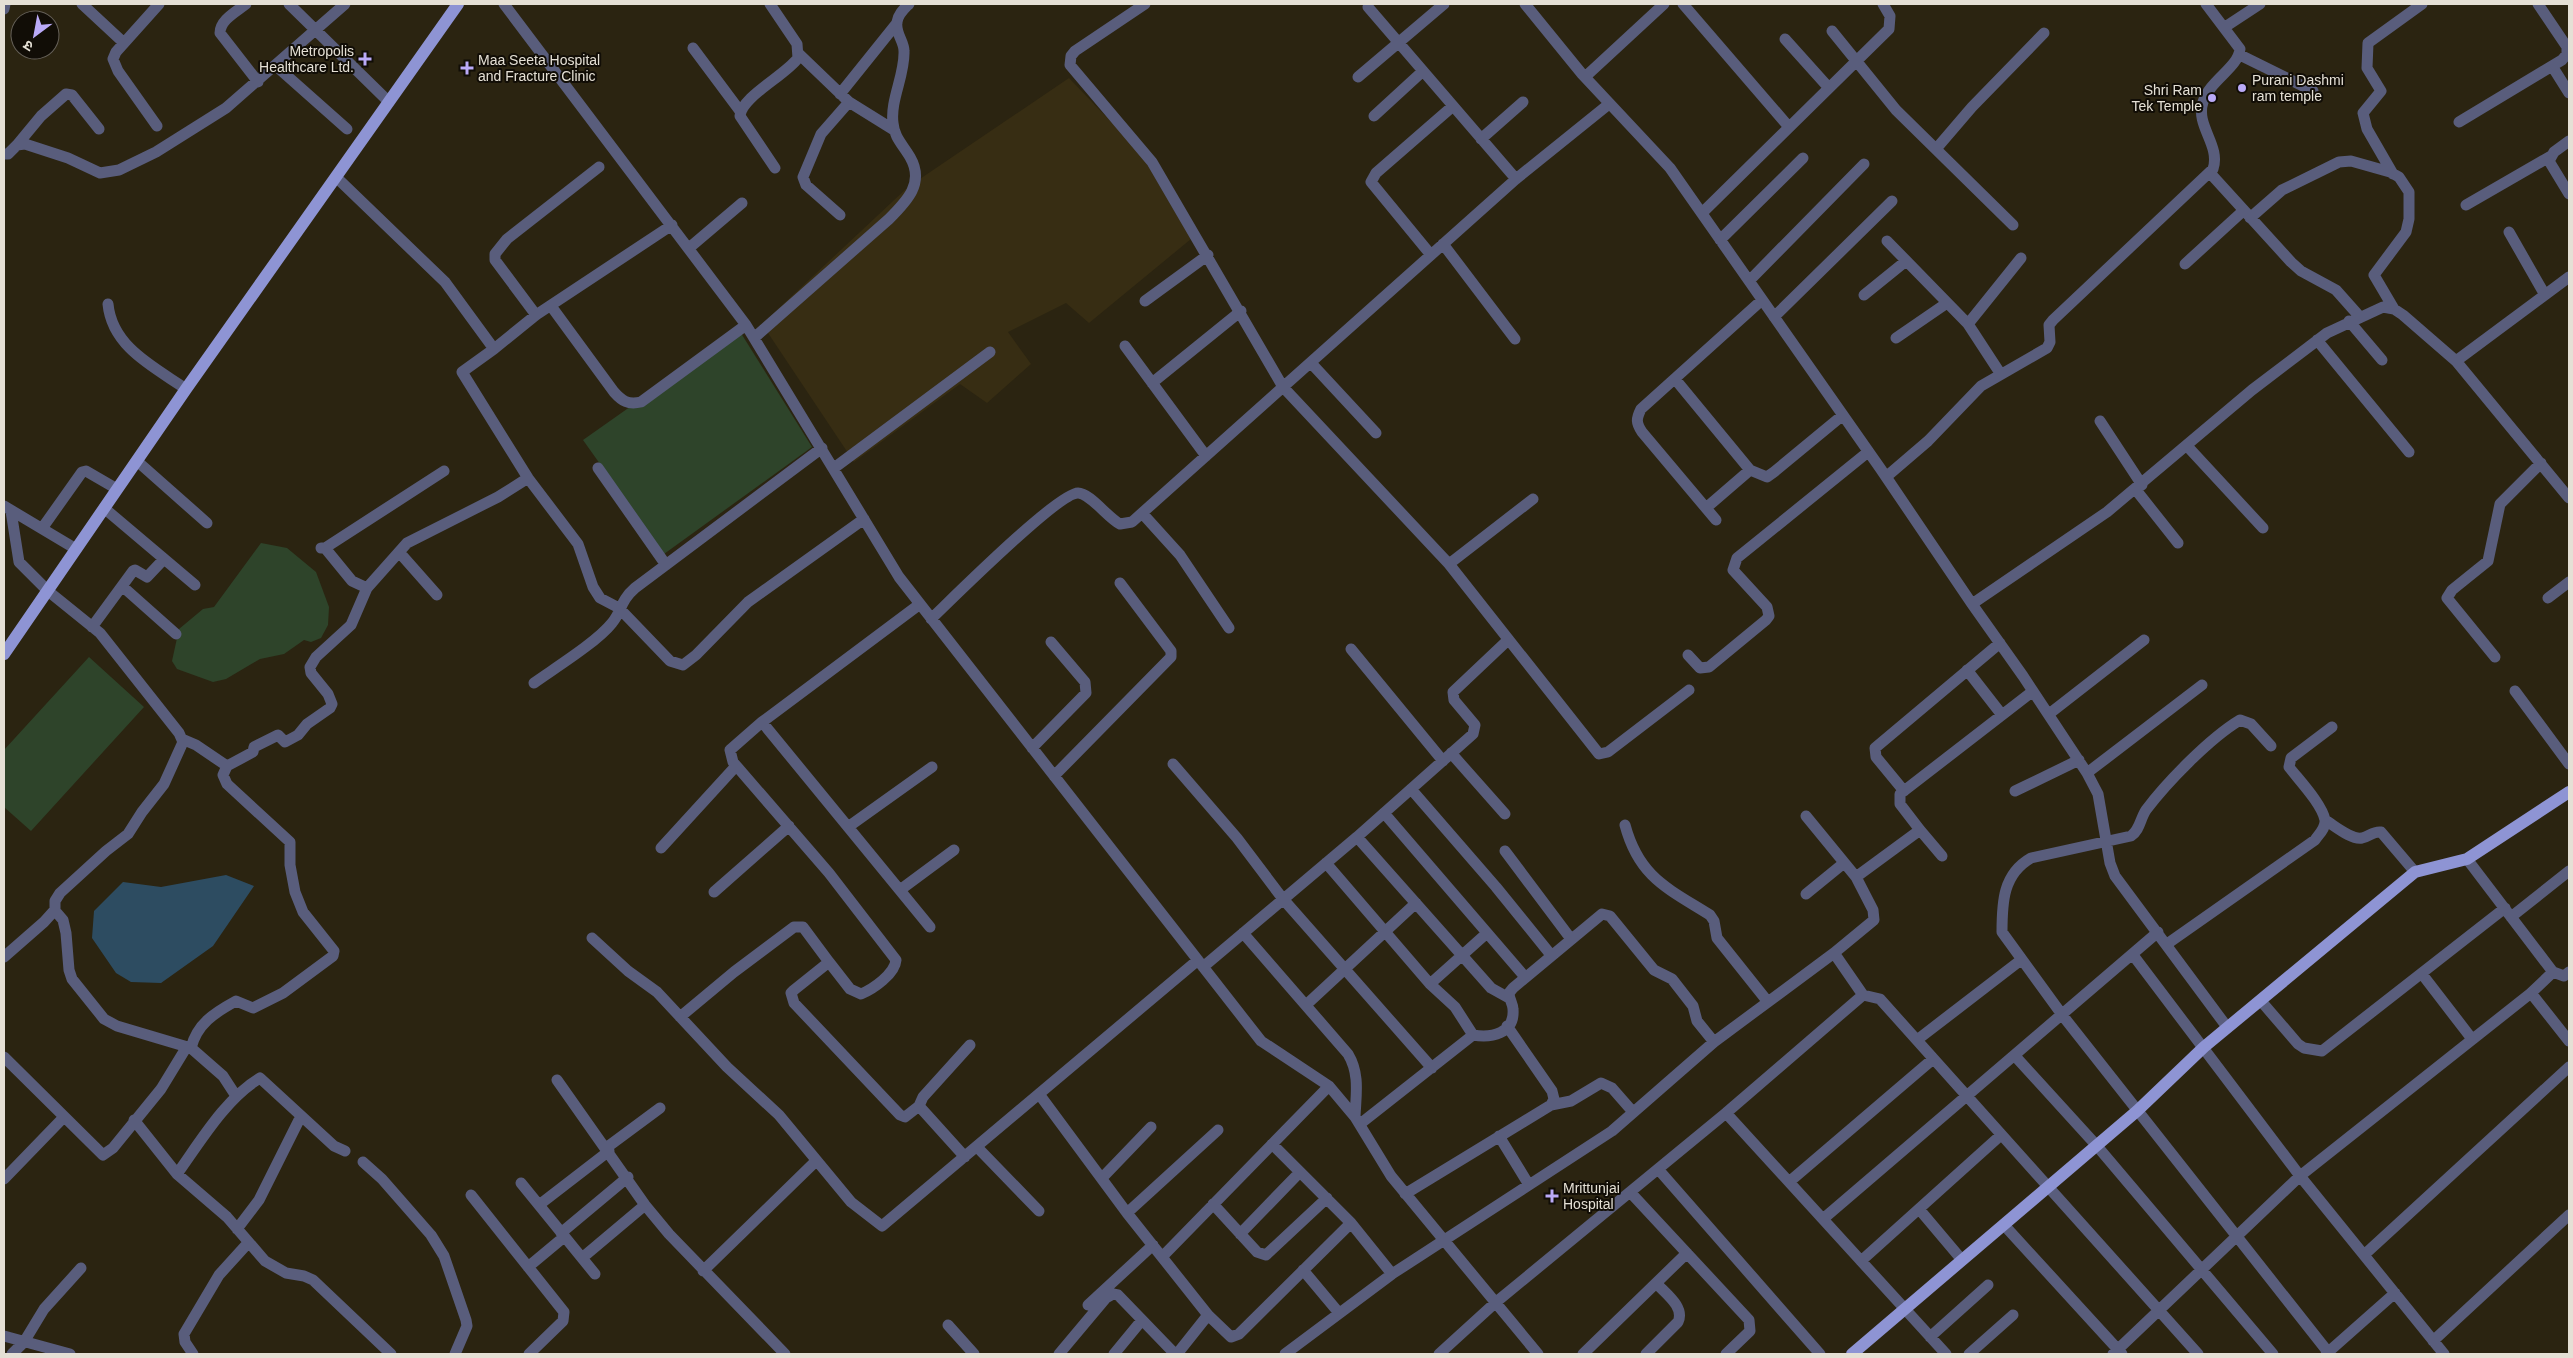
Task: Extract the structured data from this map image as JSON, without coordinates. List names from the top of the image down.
{
  "places": {
    "health": ["Metropolis Healthcare Ltd.", "Maa Seeta Hospital and Fracture Clinic", "Mrittunjai Hospital"],
    "other": ["Purani Dashmi ram temple", "Shri Ram Tek Temple"]
  },
  "north": "bottom left"
}
